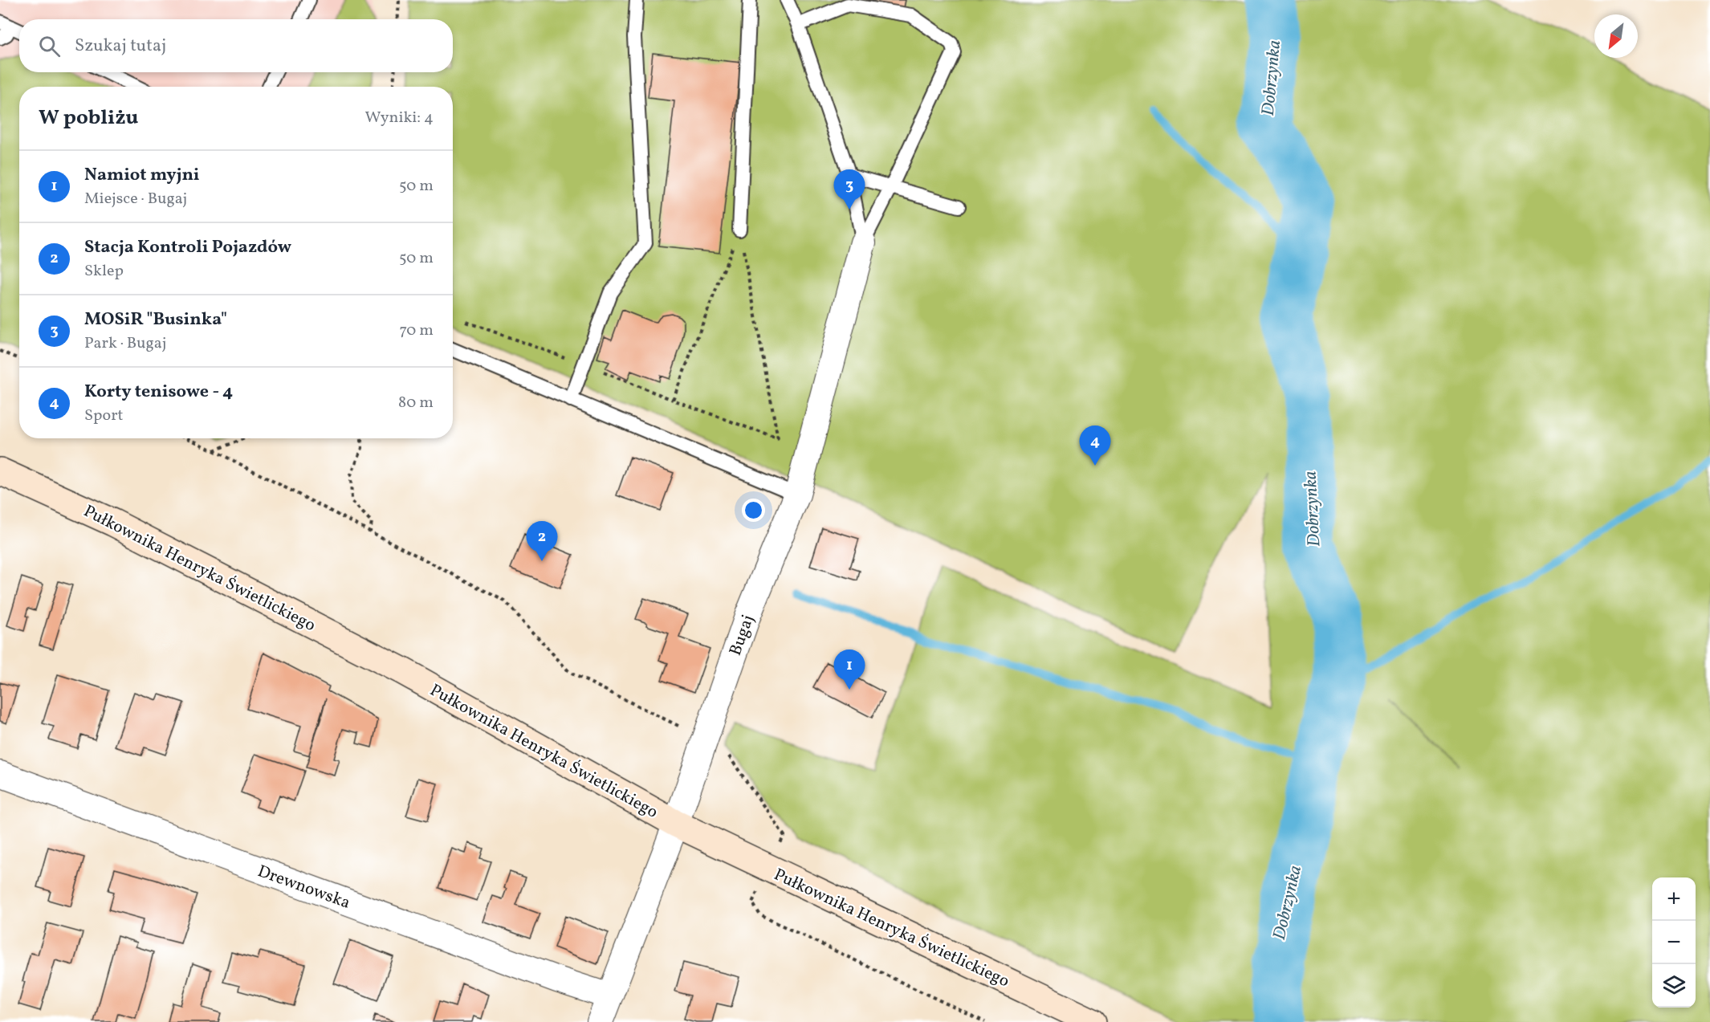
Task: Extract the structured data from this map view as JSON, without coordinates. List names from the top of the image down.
{
  "streets": {
    "street": ["Pułkownika Henryka Świetlickiego", "Bugaj", "Drewnowska"]
  },
  "crossings": [
    ["Pułkownika Henryka Świetlickiego", "Bugaj"],
    ["Bugaj", "Drewnowska"]
  ],
  "water": ["Dobrzynka"],
  "north": "bottom left",
  "page": {
    "search": "Szukaj tutaj",
    "heading": ["W pobliżu", "Wyniki: 4"],
    "list": [
      {
        "mark": "1",
        "name": "Namiot myjni",
        "note": "Miejsce · Bugaj",
        "value": "50 m"
      },
      {
        "mark": "2",
        "name": "Stacja Kontroli Pojazdów",
        "note": "Sklep",
        "value": "50 m"
      },
      {
        "mark": "3",
        "name": "MOSiR \"Businka\"",
        "note": "Park · Bugaj",
        "value": "70 m"
      },
      {
        "mark": "4",
        "name": "Korty tenisowe - 4",
        "note": "Sport",
        "value": "80 m"
      }
    ],
    "pins": [
      "3",
      "4",
      "2",
      "1"
    ],
    "map_buttons": ["+", "−"]
  }
}
